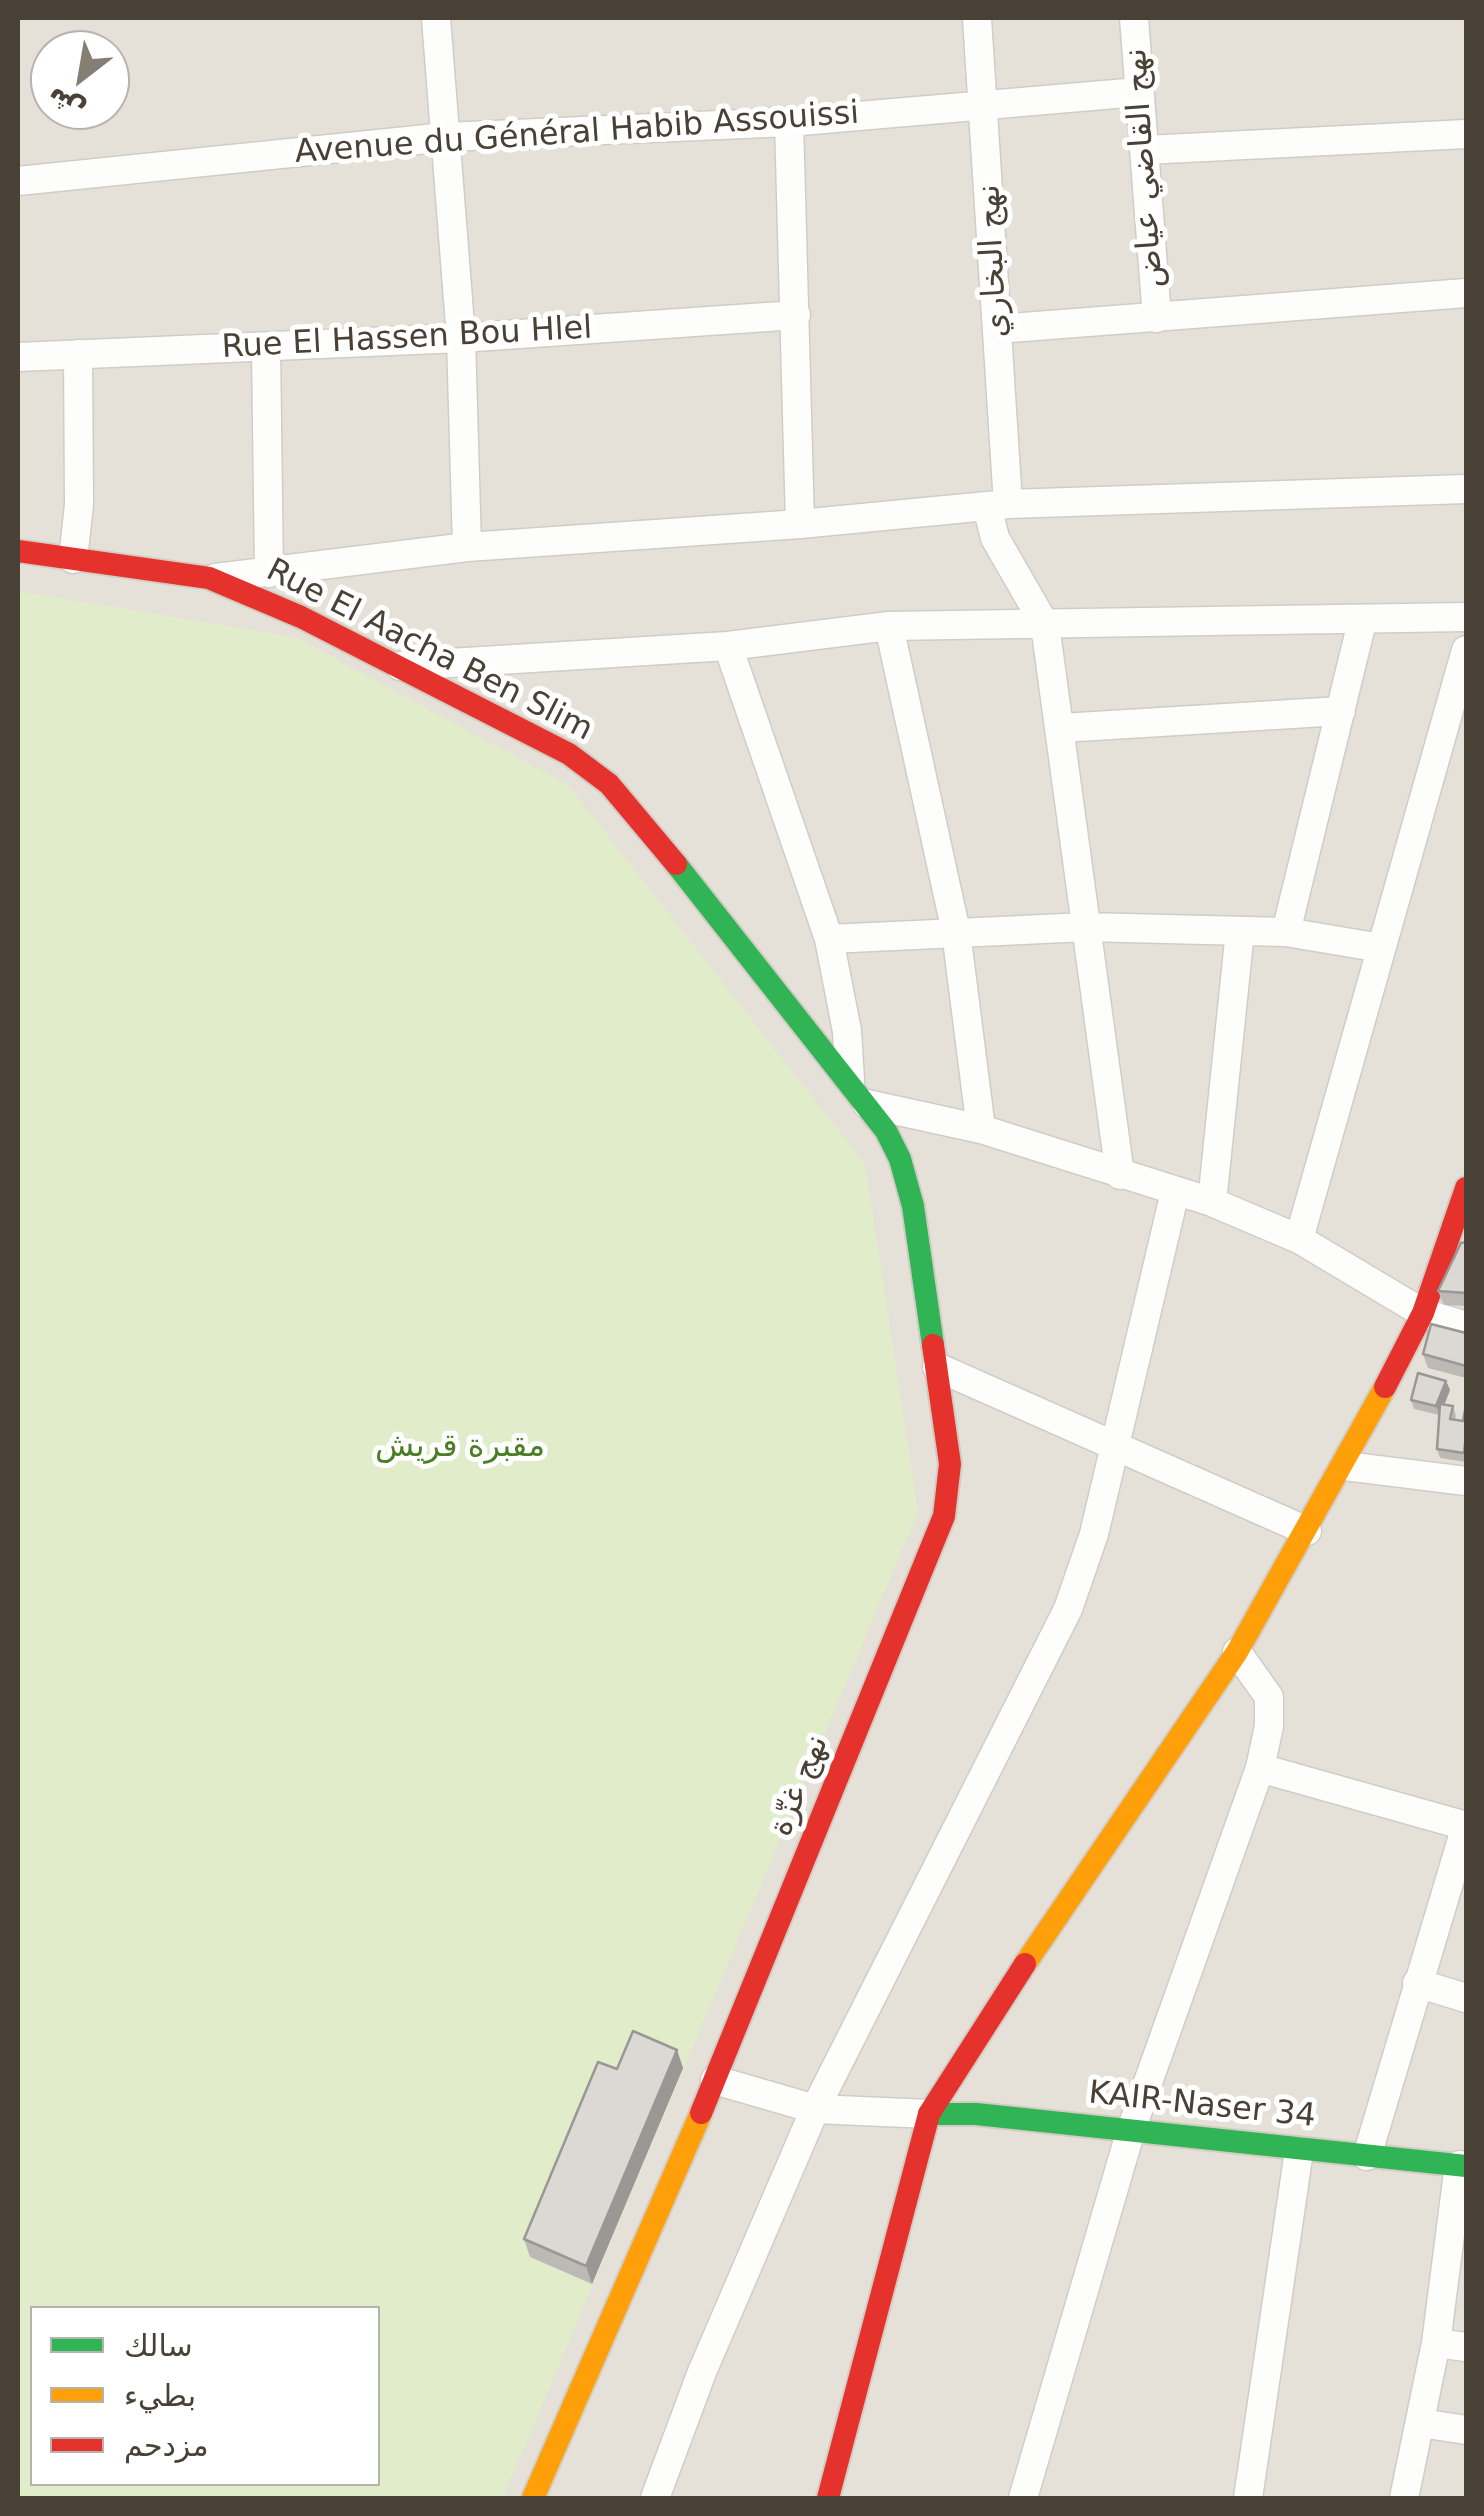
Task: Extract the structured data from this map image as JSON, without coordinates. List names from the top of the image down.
{
  "streets": {
    "street": [
      "Avenue du Général Habib Assouissi",
      "نهج القاضي عياض",
      "نهج البخاري",
      "Rue El Hassen Bou Hlel",
      "Rue El Aacha Ben Slim",
      "نهج غزّة",
      "KAIR-Naser 34"
    ]
  },
  "crossings": [
    ["Avenue du Général Habib Assouissi", "نهج القاضي عياض"],
    ["Avenue du Général Habib Assouissi", "نهج البخاري"],
    ["Rue El Aacha Ben Slim", "نهج غزّة"]
  ],
  "parks": ["مقبرة قريش"],
  "legend": ["سالك", "بطيء", "مزدحم"],
  "north": "bottom left"
}
